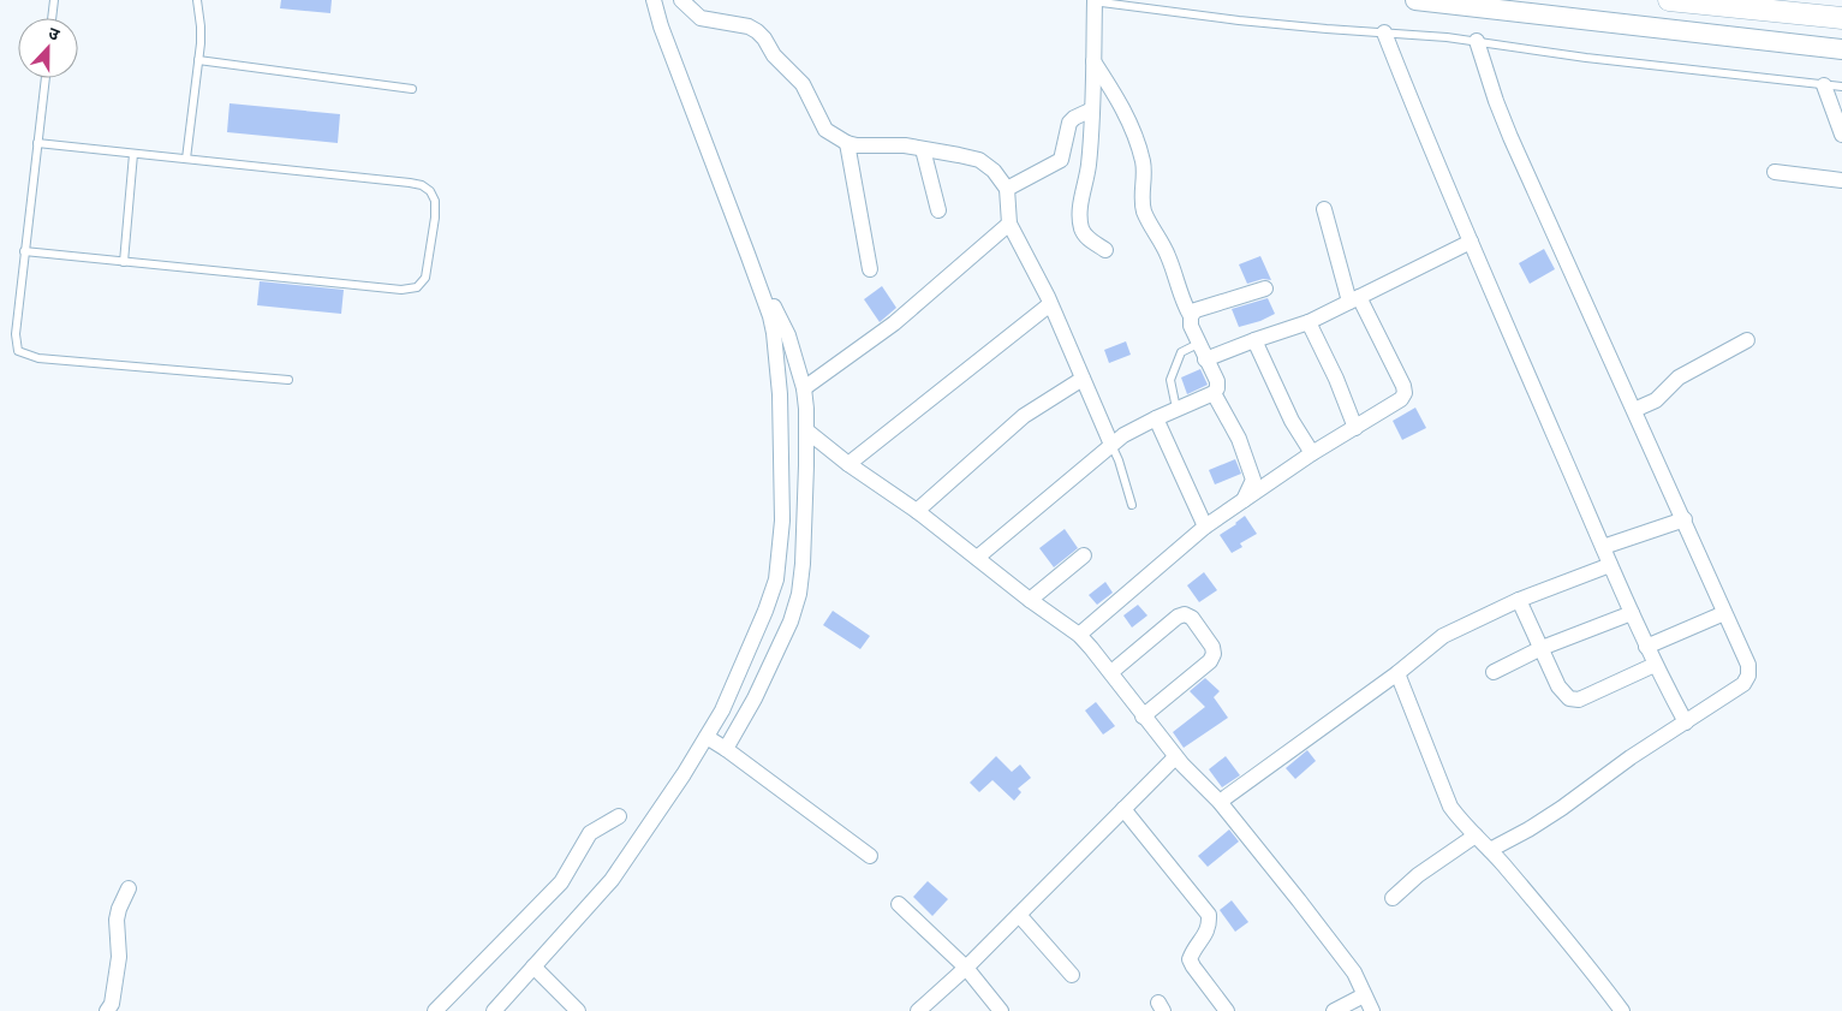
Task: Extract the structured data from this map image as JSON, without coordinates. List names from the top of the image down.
{
  "north": "top"
}
